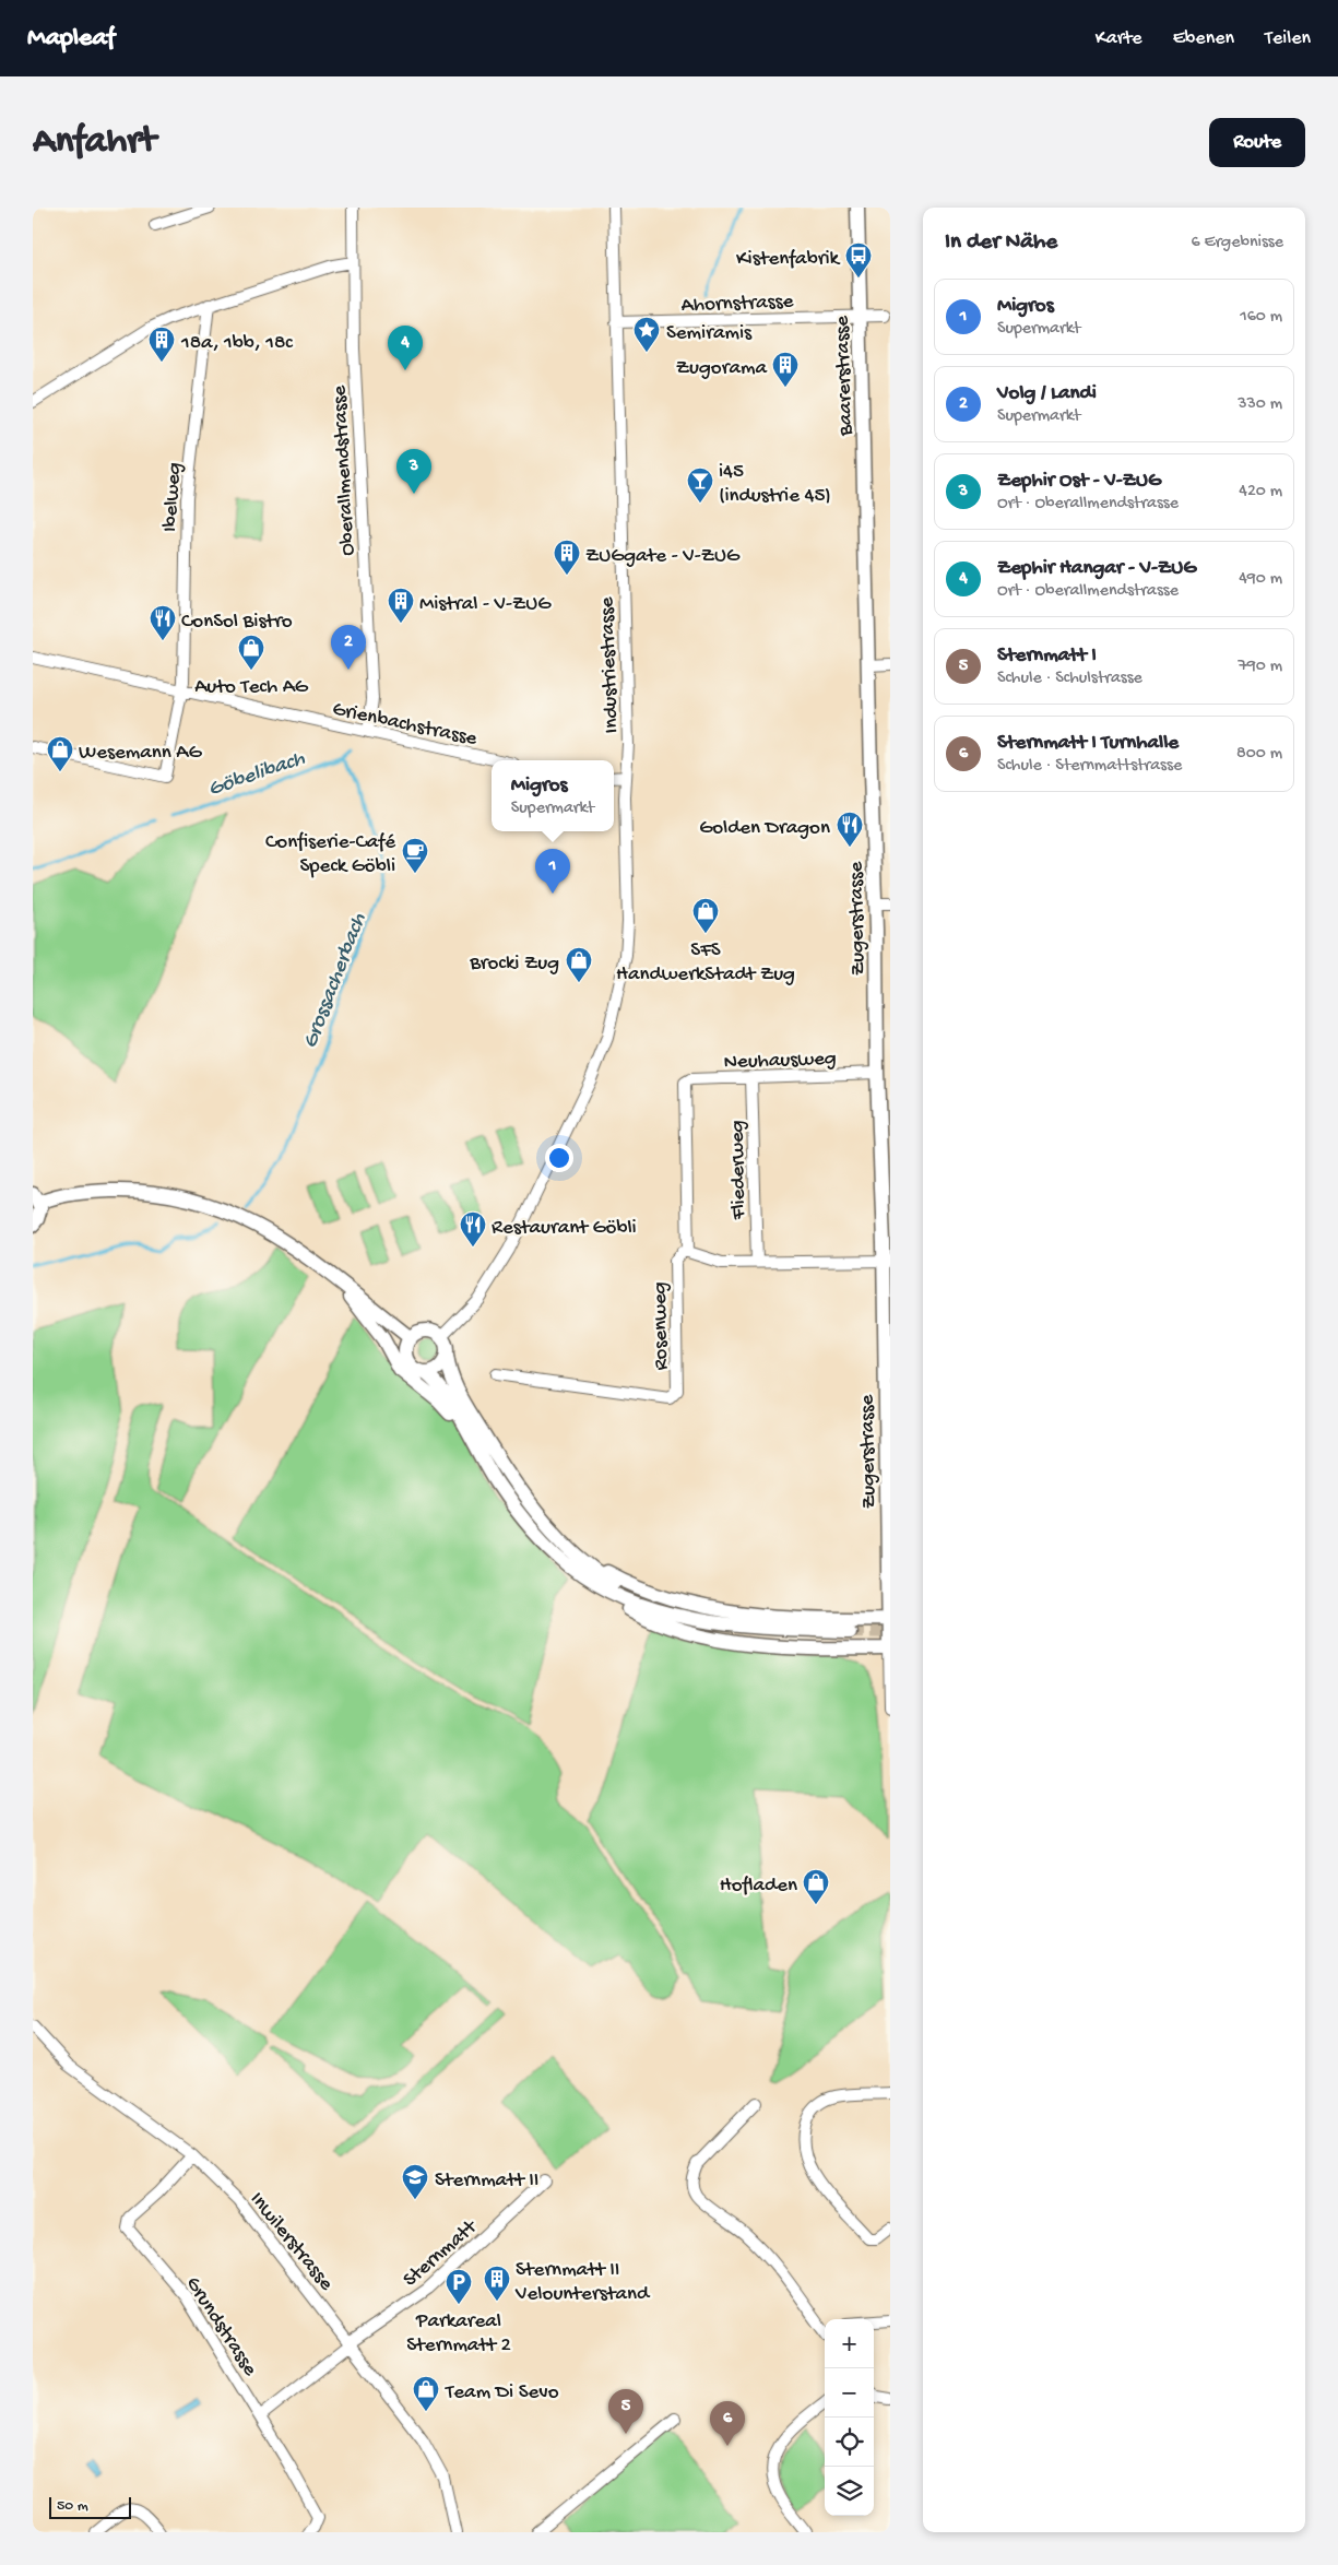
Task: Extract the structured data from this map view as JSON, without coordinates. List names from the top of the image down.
{
  "streets": {
    "main road": ["Baarerstrasse", "Zugerstrasse"],
    "street": [
      "Ahornstrasse",
      "Oberallmendstrasse",
      "Ibelweg",
      "Industriestrasse",
      "Grienbachstrasse",
      "Neuhausweg",
      "Fliederweg",
      "Rosenweg",
      "Inwilerstrasse",
      "Sternmatt",
      "Grundstrasse"
    ]
  },
  "crossings": [
    ["Ahornstrasse", "Baarerstrasse"],
    ["Ahornstrasse", "Industriestrasse"],
    ["Baarerstrasse", "Zugerstrasse"],
    ["Oberallmendstrasse", "Grienbachstrasse"],
    ["Ibelweg", "Grienbachstrasse"],
    ["Zugerstrasse", "Neuhausweg"],
    ["Neuhausweg", "Fliederweg"],
    ["Neuhausweg", "Rosenweg"],
    ["Inwilerstrasse", "Sternmatt"],
    ["Inwilerstrasse", "Grundstrasse"],
    ["Sternmatt", "Grundstrasse"]
  ],
  "water": ["Göbelibach", "Grossacherbach"],
  "places": {
    "bus stop": ["Kistenfabrik"],
    "place": ["Semiramis"],
    "building": [
      "18a, 1bb, 18c",
      "Zugorama",
      "ZUGgate - V-ZUG",
      "Mistral - V-ZUG",
      "Sternmatt II Velounterstand"
    ],
    "bar": ["i45 (industrie 45)"],
    "restaurant": ["ConSol Bistro", "Golden Dragon", "Restaurant Göbli"],
    "shop": [
      "Auto Tech AG",
      "Wesemann AG",
      "SFS HandwerkStadt Zug",
      "Brocki Zug",
      "Hofladen",
      "Team Di Sevo"
    ],
    "cafe": ["Confiserie-Café Speck Göbli"],
    "school or university": ["Sternmatt II"],
    "parking": ["Parkareal Sternmatt 2"]
  },
  "scale_bar": "50 m",
  "page": {
    "header": "Mapleaf",
    "nav": ["Karte", "Ebenen", "Teilen"],
    "buttons": "Route",
    "title": "Anfahrt",
    "heading": ["In der Nähe", "6 Ergebnisse"],
    "list": [
      {
        "mark": "1",
        "name": "Migros",
        "note": "Supermarkt",
        "value": "160 m"
      },
      {
        "mark": "2",
        "name": "Volg / Landi",
        "note": "Supermarkt",
        "value": "330 m"
      },
      {
        "mark": "3",
        "name": "Zephir Ost - V-ZUG",
        "note": "Ort · Oberallmendstrasse",
        "value": "420 m"
      },
      {
        "mark": "4",
        "name": "Zephir Hangar - V-ZUG",
        "note": "Ort · Oberallmendstrasse",
        "value": "490 m"
      },
      {
        "mark": "5",
        "name": "Sternmatt I",
        "note": "Schule · Schulstrasse",
        "value": "790 m"
      },
      {
        "mark": "6",
        "name": "Sternmatt I Turnhalle",
        "note": "Schule · Sternmattstrasse",
        "value": "800 m"
      }
    ],
    "pins": [
      "4",
      "3",
      "2",
      "1",
      "5",
      "6"
    ],
    "popup": ["Migros", "Supermarkt"],
    "map_buttons": ["+", "−"],
    "scale": "50 m"
  }
}
